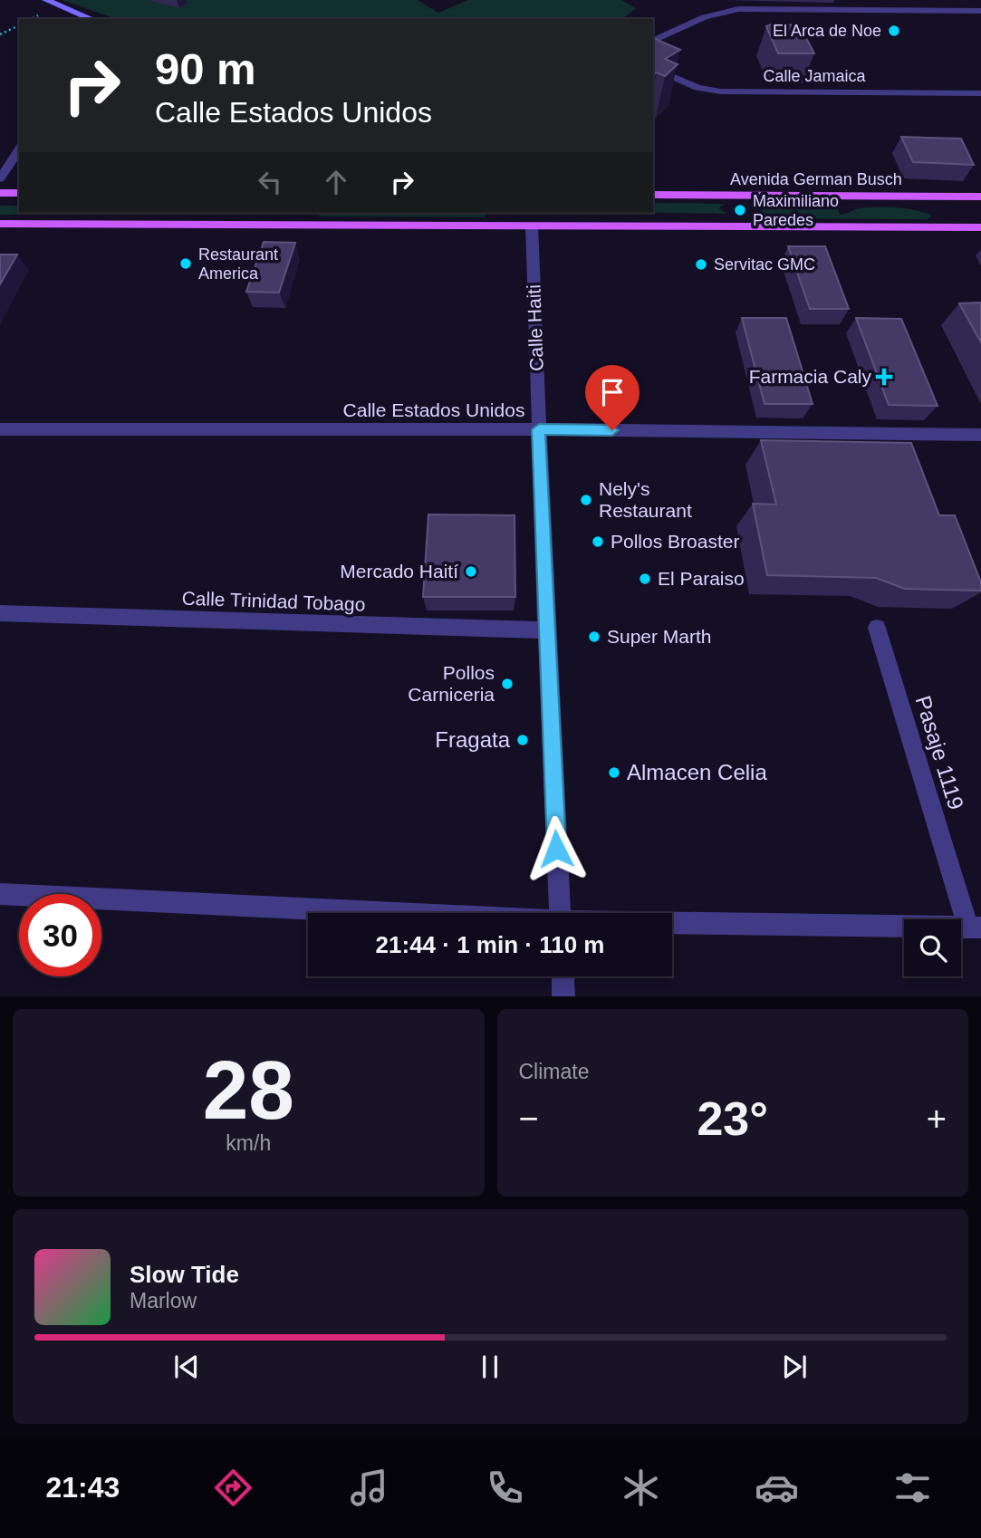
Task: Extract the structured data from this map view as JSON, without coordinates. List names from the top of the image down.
{
  "streets": {
    "main road": ["Avenida German Busch"],
    "street": [
      "Calle Jamaica",
      "Calle Haiti",
      "Calle Estados Unidos",
      "Calle Trinidad Tobago",
      "Pasaje 1119"
    ]
  },
  "crossings": [
    ["Calle Haiti", "Calle Estados Unidos"],
    ["Calle Haiti", "Calle Trinidad Tobago"]
  ],
  "places": {
    "other": [
      "El Arca de Noe",
      "Maximiliano Paredes",
      "Restaurant America",
      "Servitac GMC",
      "Nely's Restaurant",
      "Pollos Broaster",
      "Mercado Haití",
      "El Paraiso",
      "Super Marth",
      "Pollos Carniceria",
      "Fragata",
      "Almacen Celia"
    ],
    "health": ["Farmacia Caly"]
  },
  "page": {
    "turn": ["90 m", "Calle Estados Unidos"],
    "limit": "30",
    "trip": "21:44 · 1 min · 110 m",
    "tile": [
      ["28", "km/h"],
      "Climate"
    ],
    "heat": ["−", "23°", "+"],
    "song": ["Slow Tide", "Marlow"],
    "tabs": "21:43"
  }
}
